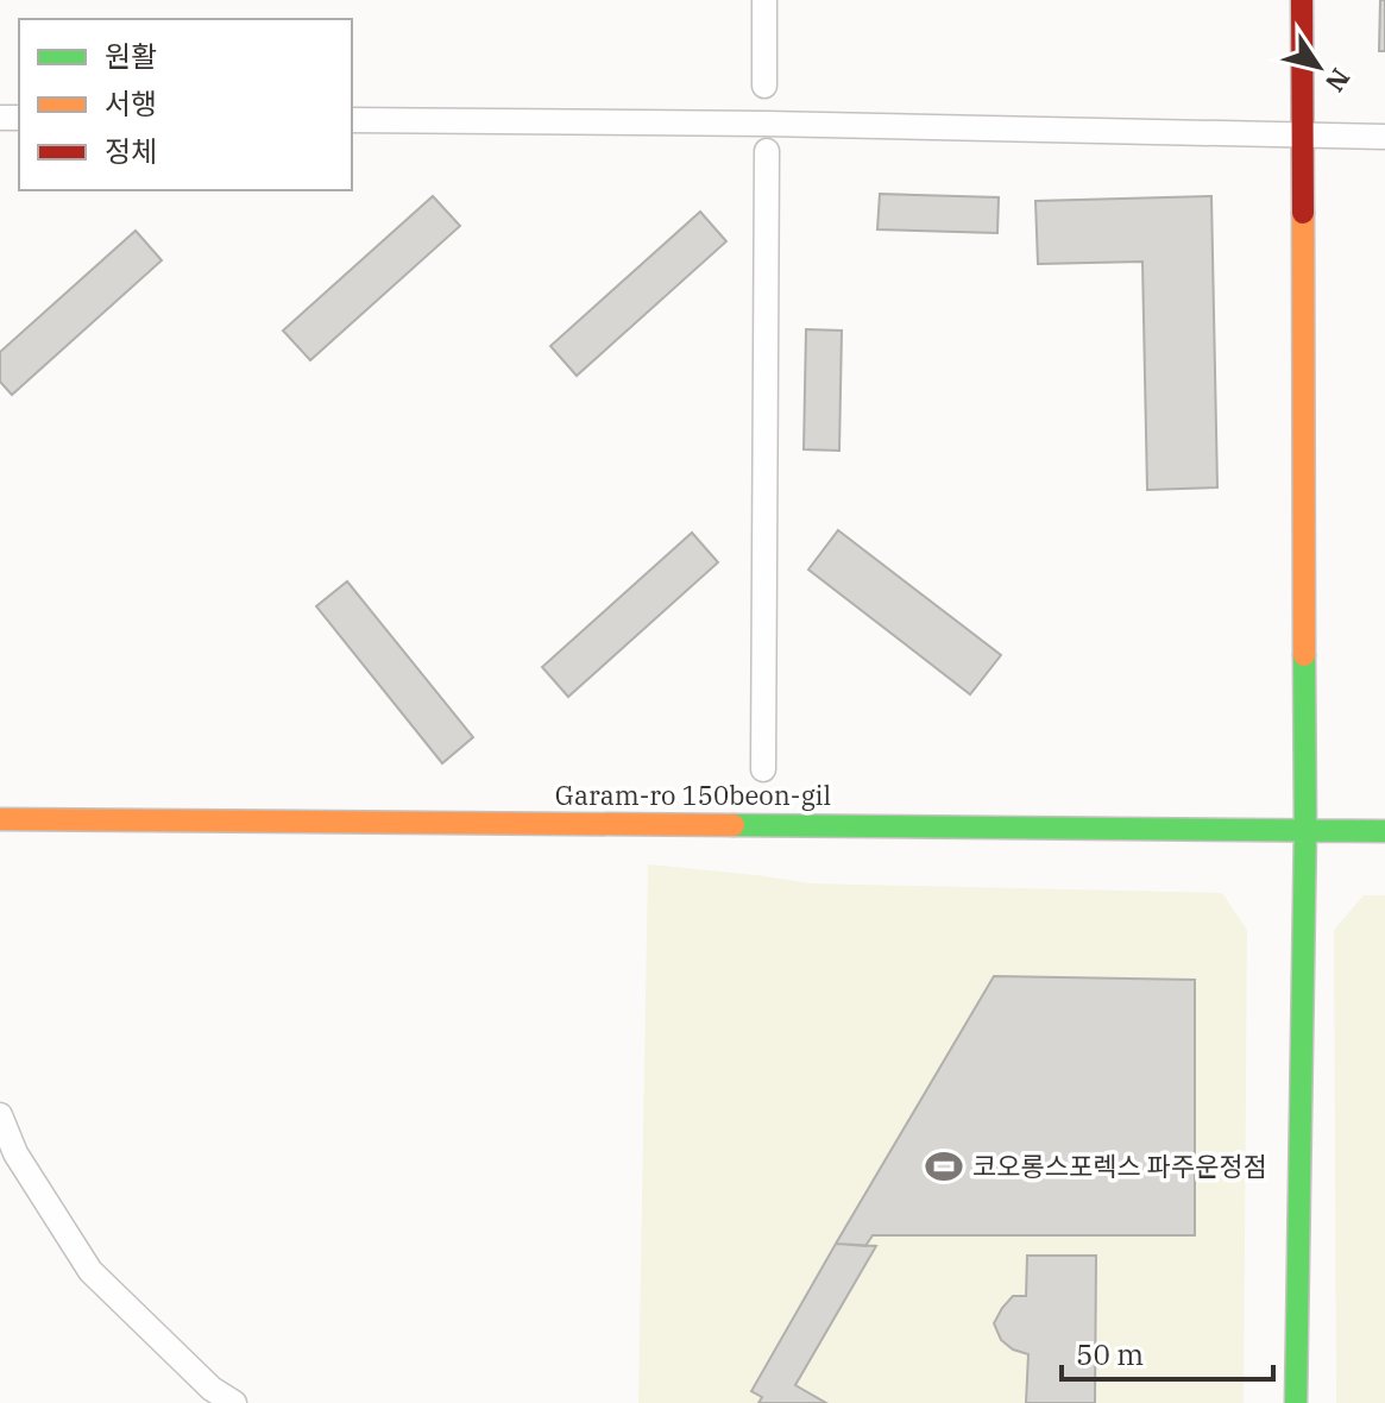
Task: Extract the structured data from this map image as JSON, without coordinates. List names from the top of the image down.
{
  "streets": {
    "street": ["Garam-ro 150beon-gil"]
  },
  "places": {
    "sports": ["코오롱스포렉스 파주운정점"]
  },
  "legend": ["원활", "서행", "정체"],
  "scale_bar": "50 m",
  "north": "bottom right"
}
